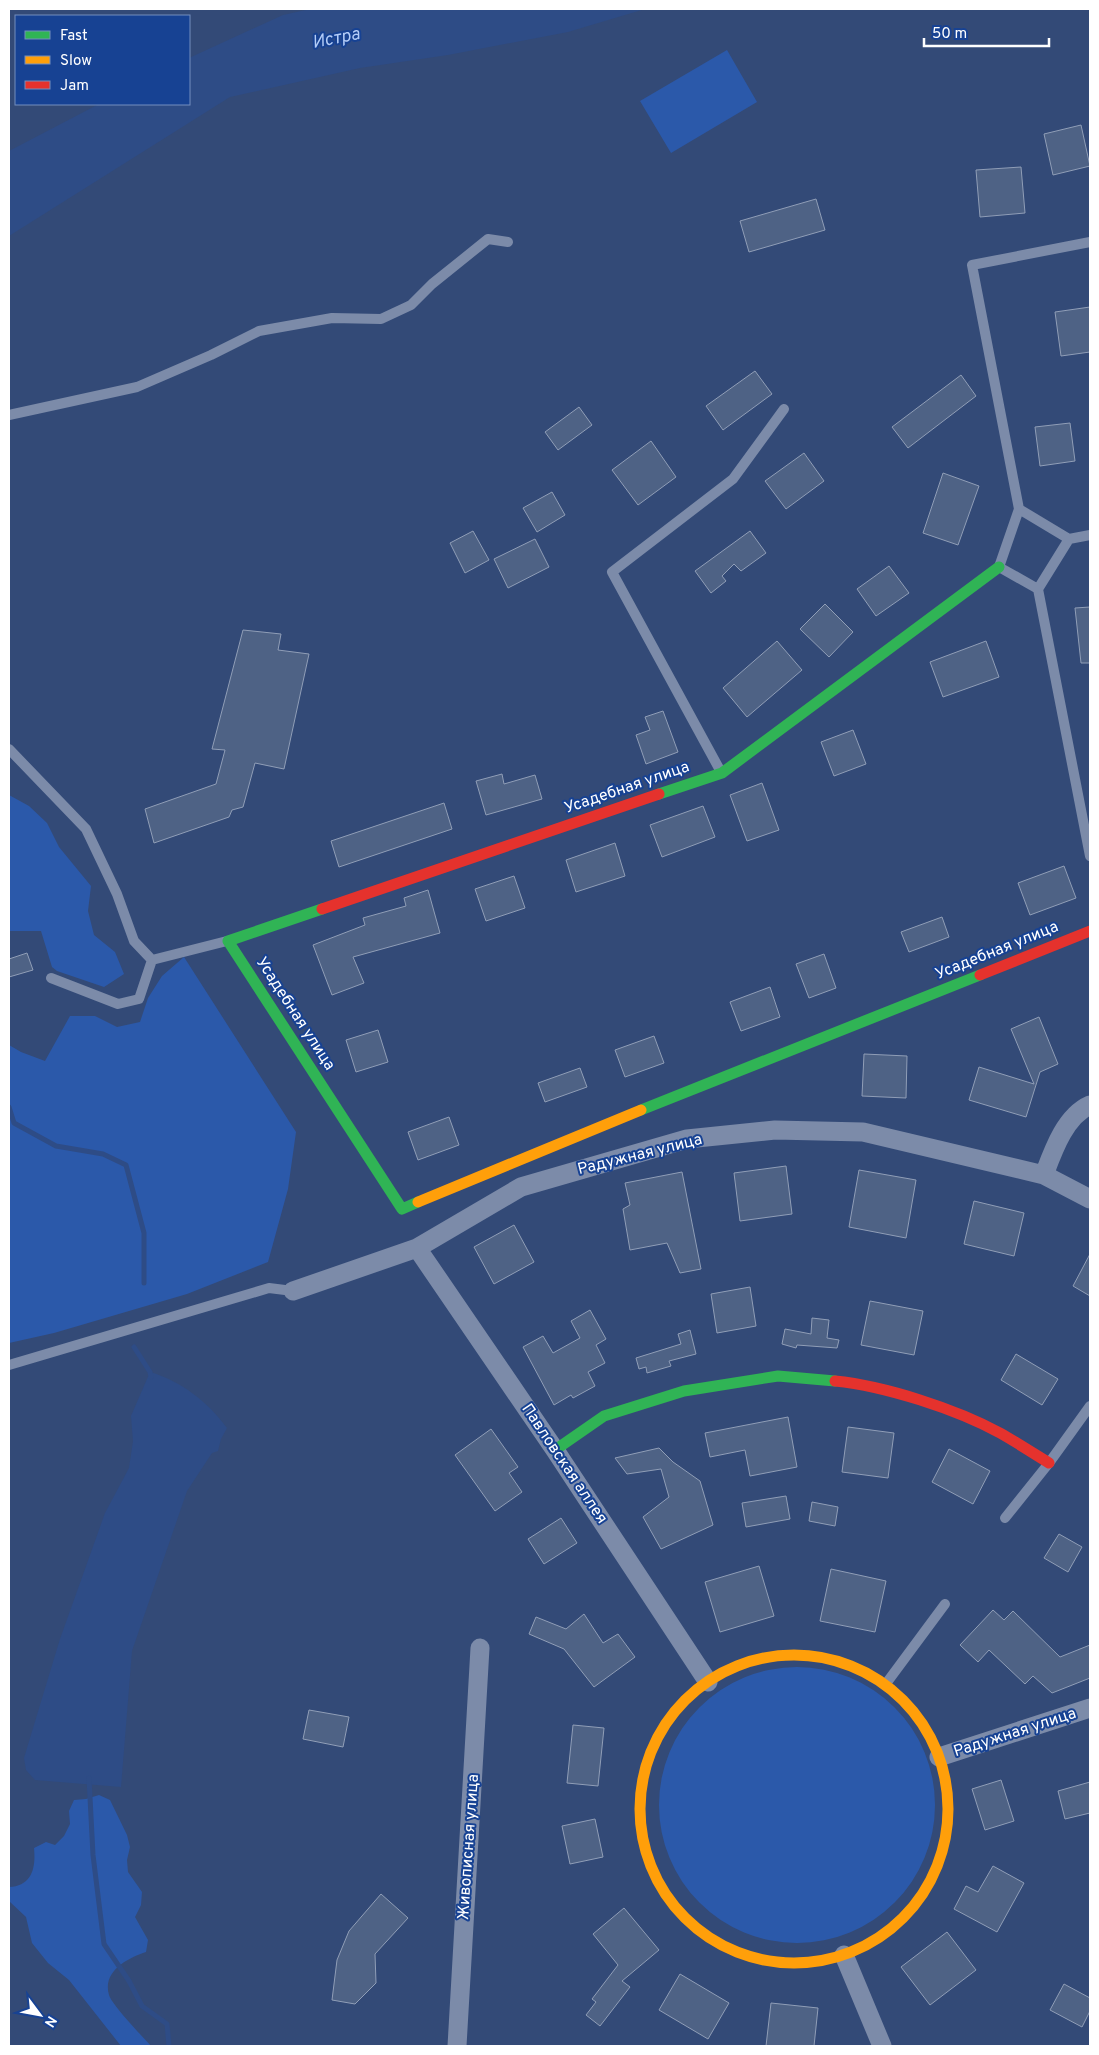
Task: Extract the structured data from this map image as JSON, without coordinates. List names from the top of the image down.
{
  "streets": {
    "street": [
      "Усадебная улица",
      "Радужная улица",
      "Павловская аллея",
      "Живописная улица"
    ]
  },
  "crossings": [
    ["Радужная улица", "Павловская аллея"]
  ],
  "water": ["Истра"],
  "legend": ["Fast", "Slow", "Jam"],
  "scale_bar": "50 m",
  "north": "bottom right"
}
